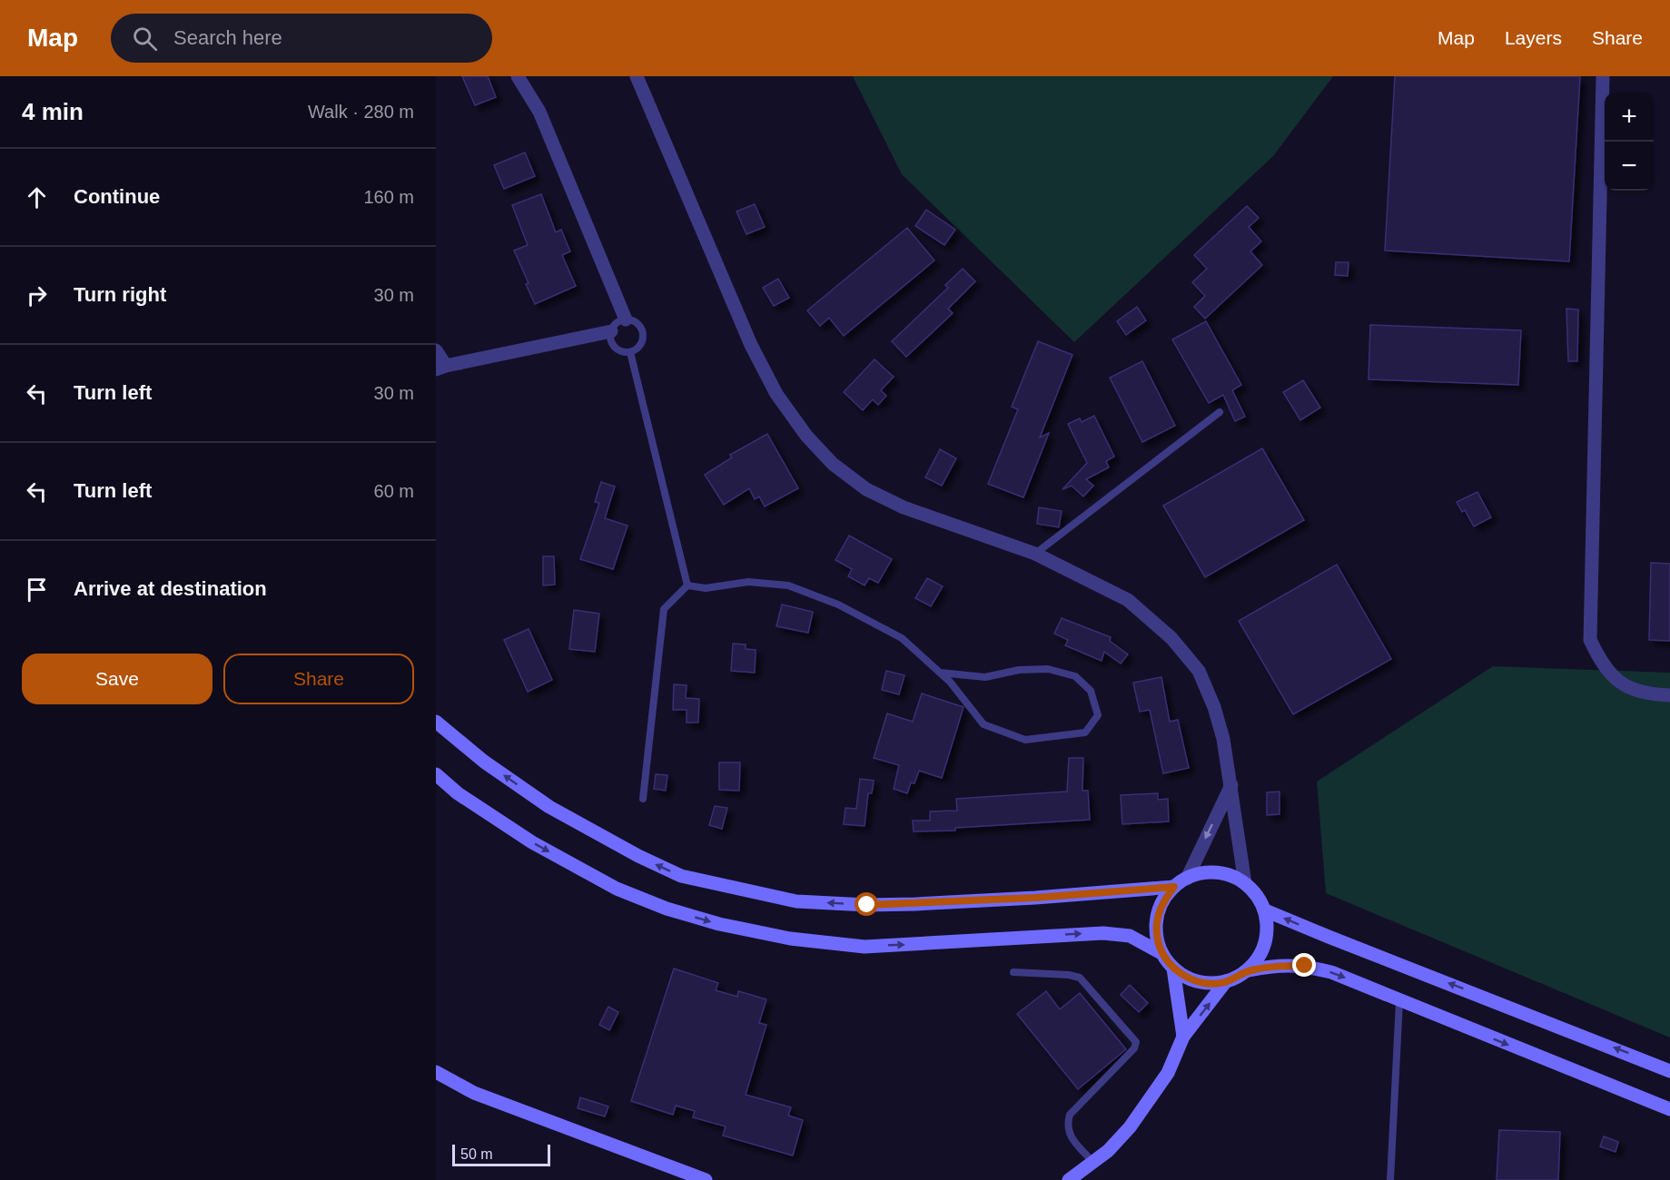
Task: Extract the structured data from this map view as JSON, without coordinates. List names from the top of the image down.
{
  "scale_bar": "50 m",
  "page": {
    "header": "Map",
    "search": "Search here",
    "nav": ["Map", "Layers", "Share"],
    "heading": ["4 min", "Walk · 280 m"],
    "map_buttons": ["+", "−"],
    "list": [
      ["Continue", "160 m"],
      ["Turn right", "30 m"],
      ["Turn left", "30 m"],
      ["Turn left", "60 m"],
      "Arrive at destination"
    ],
    "buttons": ["Save", "Share"],
    "scale": "50 m"
  }
}
